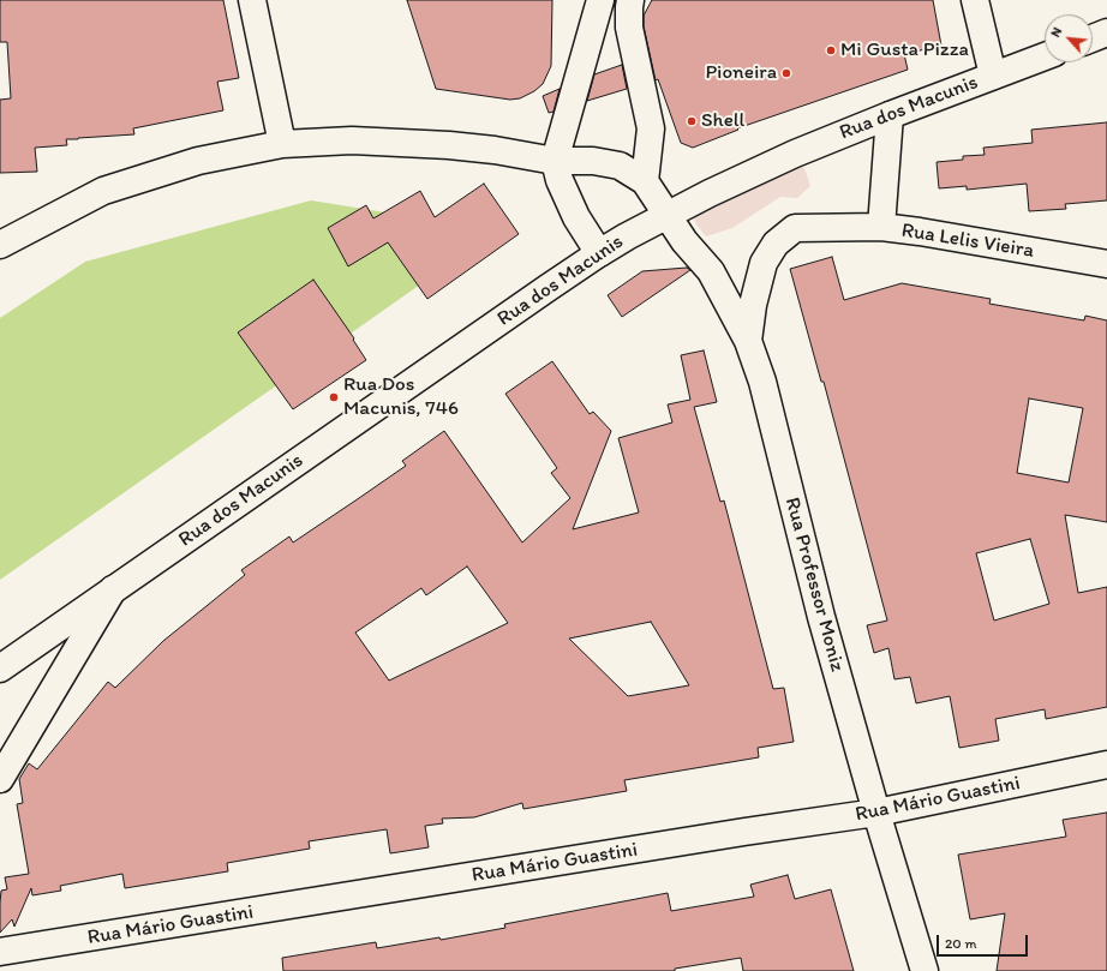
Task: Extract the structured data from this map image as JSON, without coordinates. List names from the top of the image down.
{
  "streets": {
    "street": [
      "Rua dos Macunis",
      "Rua Lelis Vieira",
      "Rua Professor Moniz",
      "Rua Mário Guastini"
    ]
  },
  "crossings": [
    ["Rua dos Macunis", "Rua Lelis Vieira"],
    ["Rua dos Macunis", "Rua Professor Moniz"],
    ["Rua Professor Moniz", "Rua Mário Guastini"]
  ],
  "places": [
    "Mi Gusta Pizza",
    "Pioneira",
    "Shell",
    "Rua Dos Macunis, 746"
  ],
  "scale_bar": "20 m",
  "north": "top left"
}
